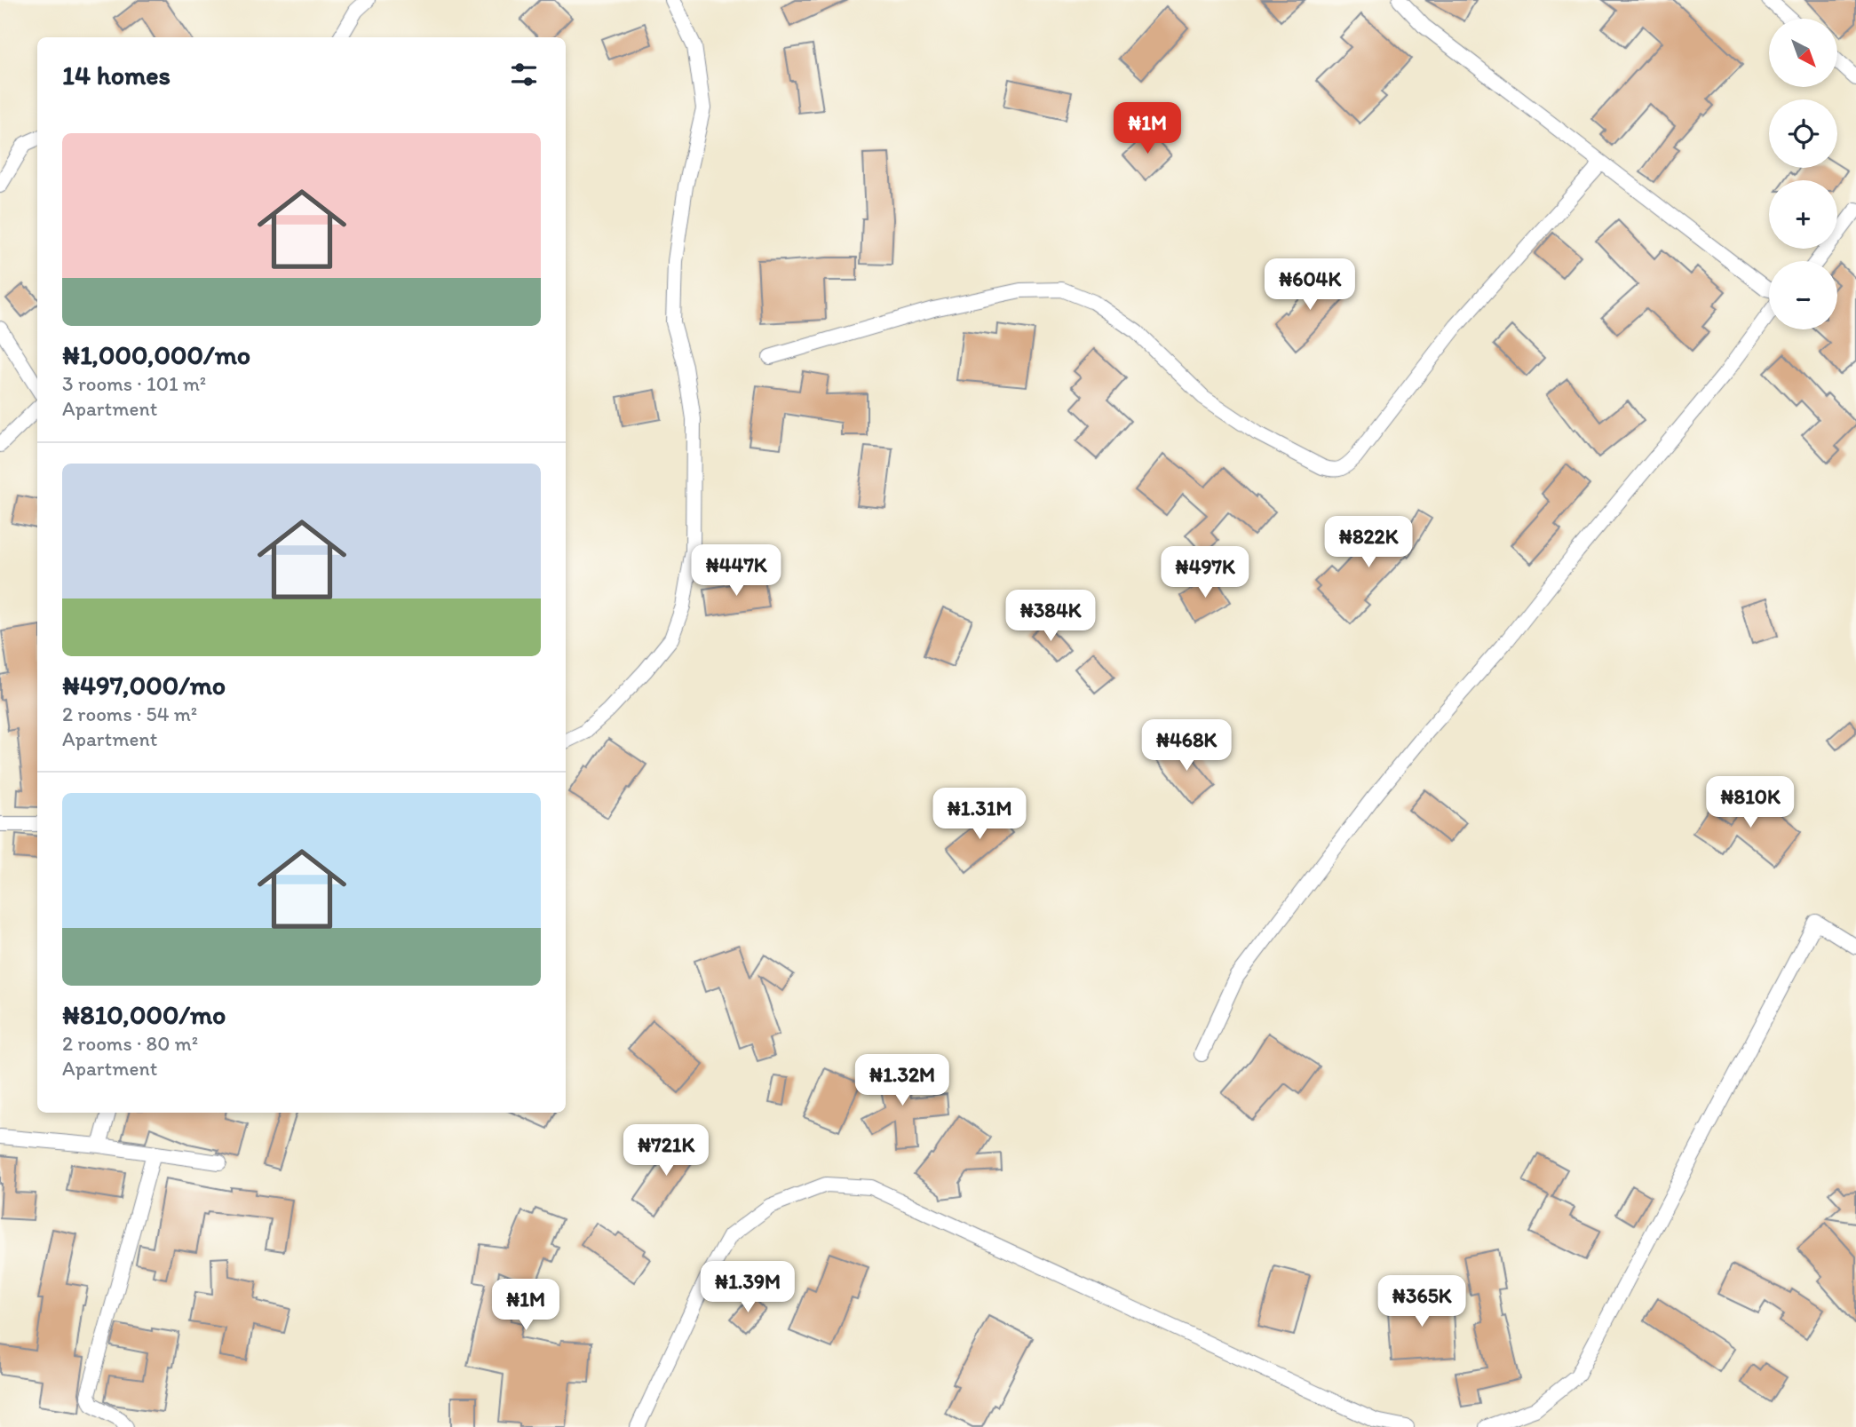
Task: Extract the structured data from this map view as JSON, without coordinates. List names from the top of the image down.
{
  "north": "bottom right",
  "page": {
    "map_buttons": ["+", "−"],
    "heading": "14 homes",
    "price": [
      "₦1M",
      "₦604K",
      "₦822K",
      "₦447K",
      "₦497K",
      "₦384K",
      "₦468K",
      "₦810K",
      "₦1.31M",
      "₦1.32M",
      "₦721K",
      "₦1.39M",
      "₦365K",
      "₦1M"
    ],
    "list": [
      {
        "name": "₦1,000,000/mo",
        "note": "3 rooms · 101 m² · Apartment"
      },
      {
        "name": "₦497,000/mo",
        "note": "2 rooms · 54 m² · Apartment"
      },
      {
        "name": "₦810,000/mo",
        "note": "2 rooms · 80 m² · Apartment"
      }
    ]
  }
}
